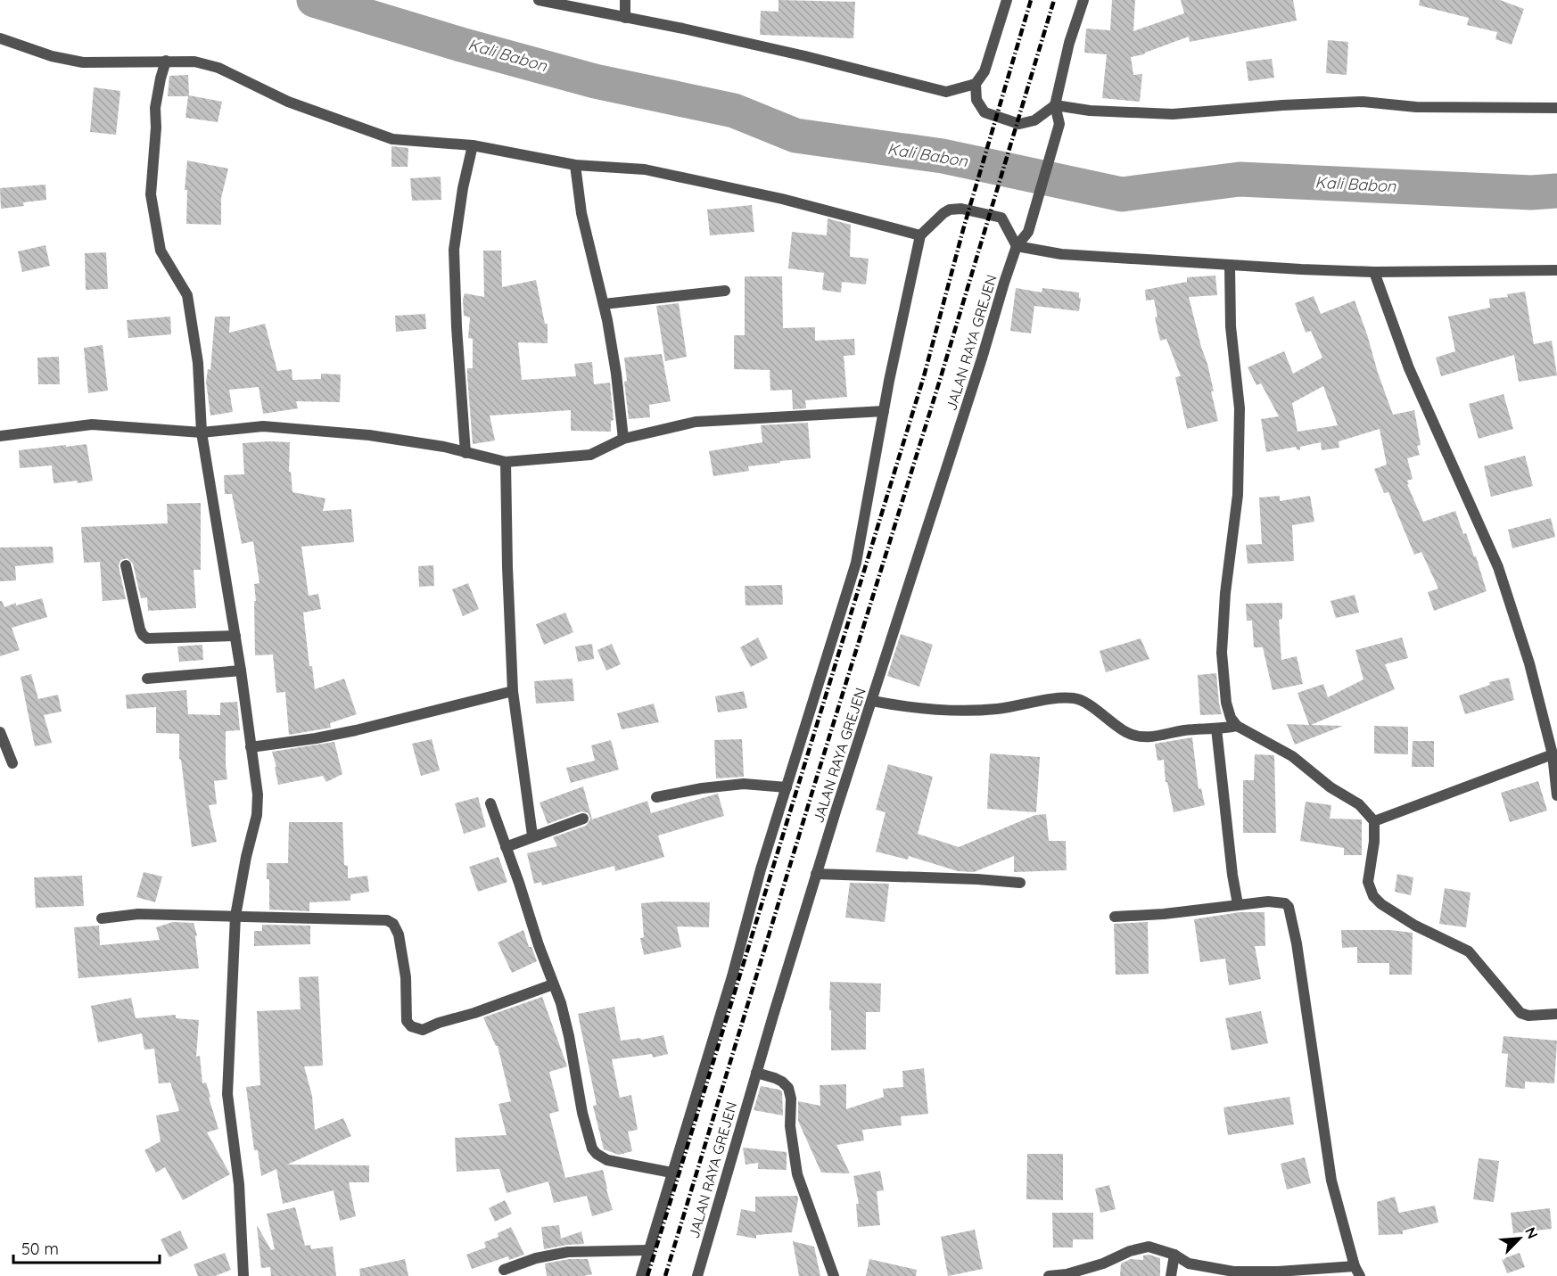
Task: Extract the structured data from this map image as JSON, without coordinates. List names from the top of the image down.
{
  "streets": {
    "street": ["JALAN RAYA GREJEN"]
  },
  "water": ["Kali Babon"],
  "scale_bar": "50 m",
  "north": "top right"
}
